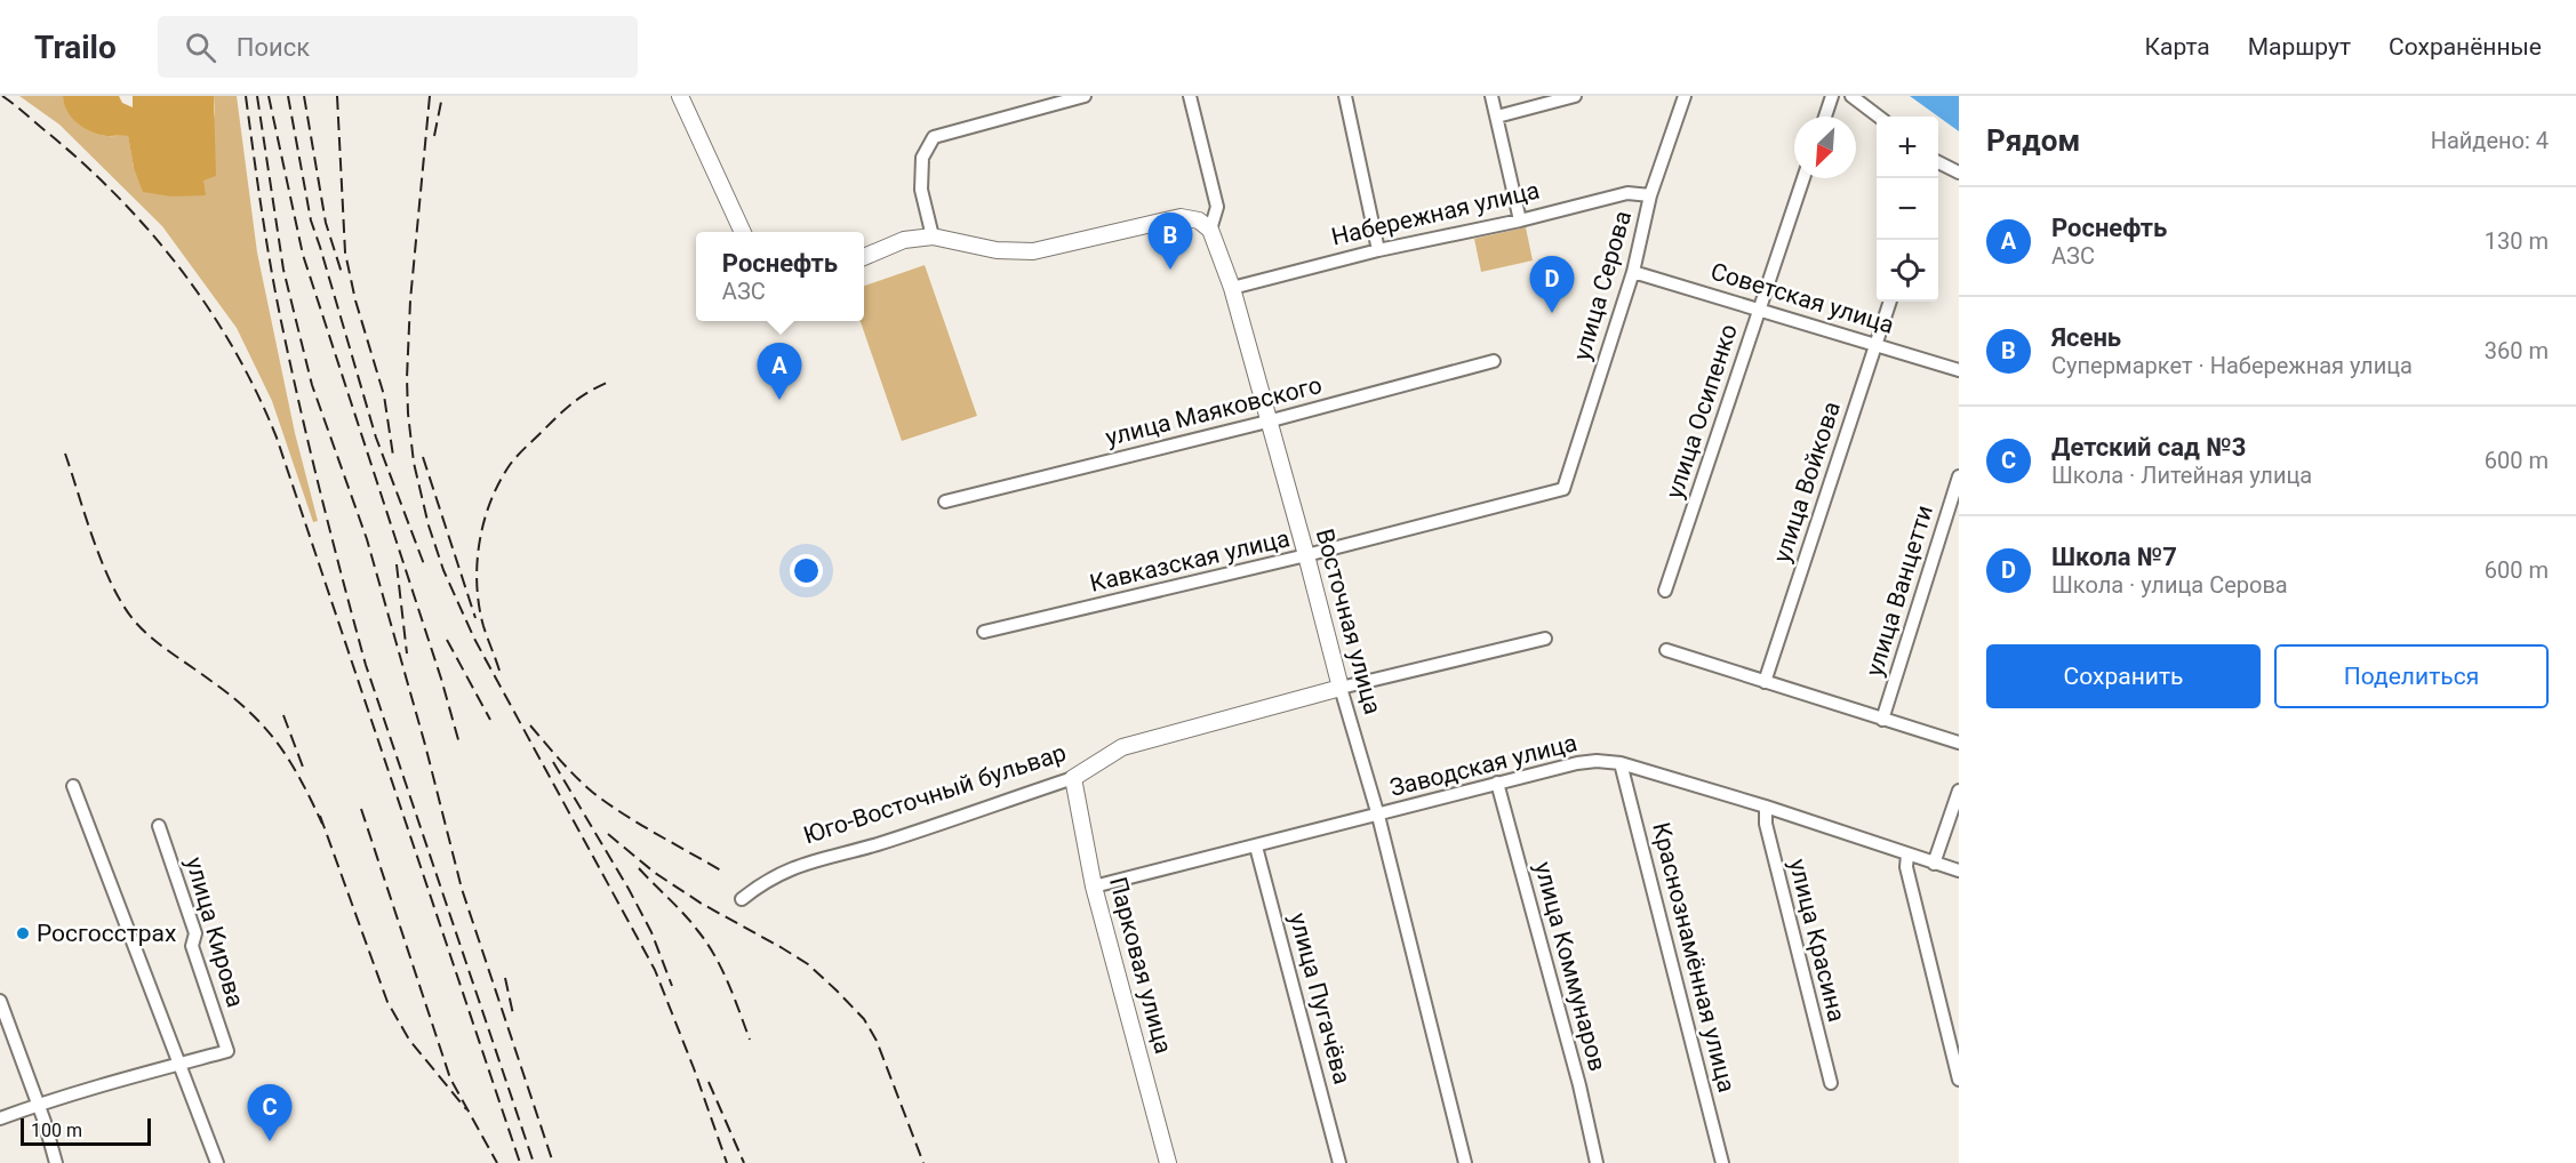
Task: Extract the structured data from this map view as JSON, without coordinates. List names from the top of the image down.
{
  "streets": {
    "main road": ["Восточная улица", "Юго-Восточный бульвар", "Парковая улица"],
    "street": [
      "Набережная улица",
      "улица Серова",
      "Советская улица",
      "улица Маяковского",
      "улица Осипенко",
      "улица Войкова",
      "Кавказская улица",
      "улица Ванцетти",
      "Заводская улица",
      "улица Кирова",
      "улица Красина",
      "Краснознамённая улица",
      "улица Коммунаров",
      "улица Пугачёва"
    ]
  },
  "crossings": [
    ["Набережная улица", "улица Серова"],
    ["Набережная улица", "Восточная улица"],
    ["улица Серова", "Советская улица"],
    ["улица Серова", "Кавказская улица"],
    ["Советская улица", "улица Осипенко"],
    ["Советская улица", "улица Войкова"],
    ["улица Маяковского", "Восточная улица"],
    ["Кавказская улица", "Восточная улица"],
    ["Восточная улица", "Заводская улица"],
    ["Восточная улица", "Юго-Восточный бульвар"],
    ["Заводская улица", "улица Красина"],
    ["Заводская улица", "Краснознамённая улица"],
    ["Заводская улица", "Парковая улица"],
    ["Заводская улица", "улица Коммунаров"],
    ["Заводская улица", "улица Пугачёва"],
    ["Юго-Восточный бульвар", "Парковая улица"]
  ],
  "places": ["Росгосстрах"],
  "scale_bar": "100 m",
  "north": "bottom left",
  "page": {
    "header": "Trailo",
    "search": "Поиск",
    "nav": ["Карта", "Маршрут", "Сохранённые"],
    "heading": ["Рядом", "Найдено: 4"],
    "map_buttons": ["+", "−"],
    "list": [
      {
        "mark": "A",
        "name": "Роснефть",
        "note": "АЗС",
        "value": "130 m"
      },
      {
        "mark": "B",
        "name": "Ясень",
        "note": "Супермаркет · Набережная улица",
        "value": "360 m"
      },
      {
        "mark": "C",
        "name": "Детский сад №3",
        "note": "Школа · Литейная улица",
        "value": "600 m"
      },
      {
        "mark": "D",
        "name": "Школа №7",
        "note": "Школа · улица Серова",
        "value": "600 m"
      }
    ],
    "pins": [
      "B",
      "D",
      "A",
      "C"
    ],
    "popup": ["Роснефть", "АЗС"],
    "buttons": ["Сохранить", "Поделиться"],
    "scale": "100 m"
  }
}
